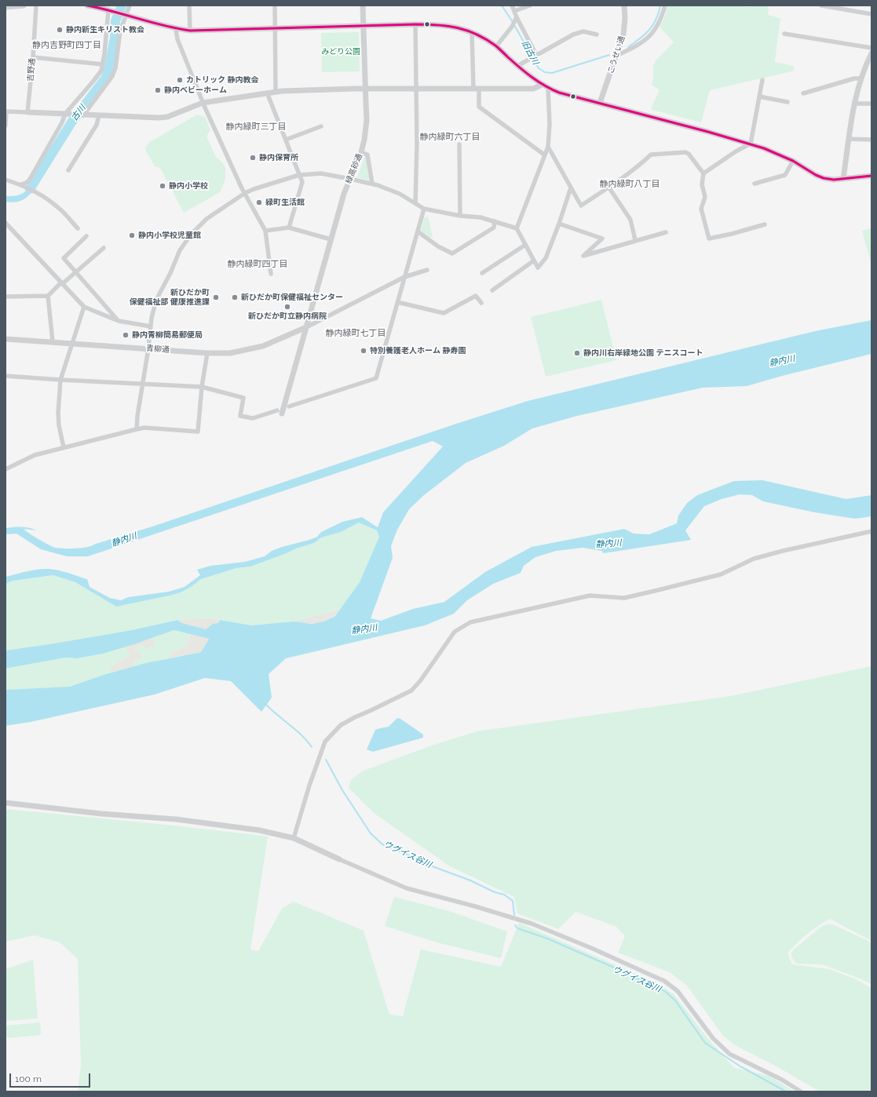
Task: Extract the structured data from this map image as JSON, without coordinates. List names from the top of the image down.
{
  "streets": {
    "street": [
      "こうせい通",
      "吉野通",
      "緑高砂通",
      "青柳通"
    ]
  },
  "crossings": [
    ["緑高砂通", "青柳通"]
  ],
  "districts": [
    "静内吉野町四丁目",
    "静内緑町三丁目",
    "静内緑町六丁目",
    "静内緑町八丁目",
    "静内緑町四丁目",
    "静内緑町七丁目"
  ],
  "water": [
    "旧古川",
    "古川",
    "静内川",
    "ウグイス谷川"
  ],
  "parks": ["みどり公園"],
  "places": [
    "静内新生キリスト教会",
    "カトリック 静内教会",
    "静内ベビーホーム",
    "静内保育所",
    "静内小学校",
    "緑町生活館",
    "静内小学校児童館",
    "新ひだか町 保健福祉部 健康推進課",
    "新ひだか町保健福祉センター",
    "新ひだか町立静内病院",
    "静内青柳簡易郵便局",
    "特別養護老人ホーム 静寿園",
    "静内川右岸緑地公園 テニスコート"
  ],
  "scale_bar": "100 m"
}
